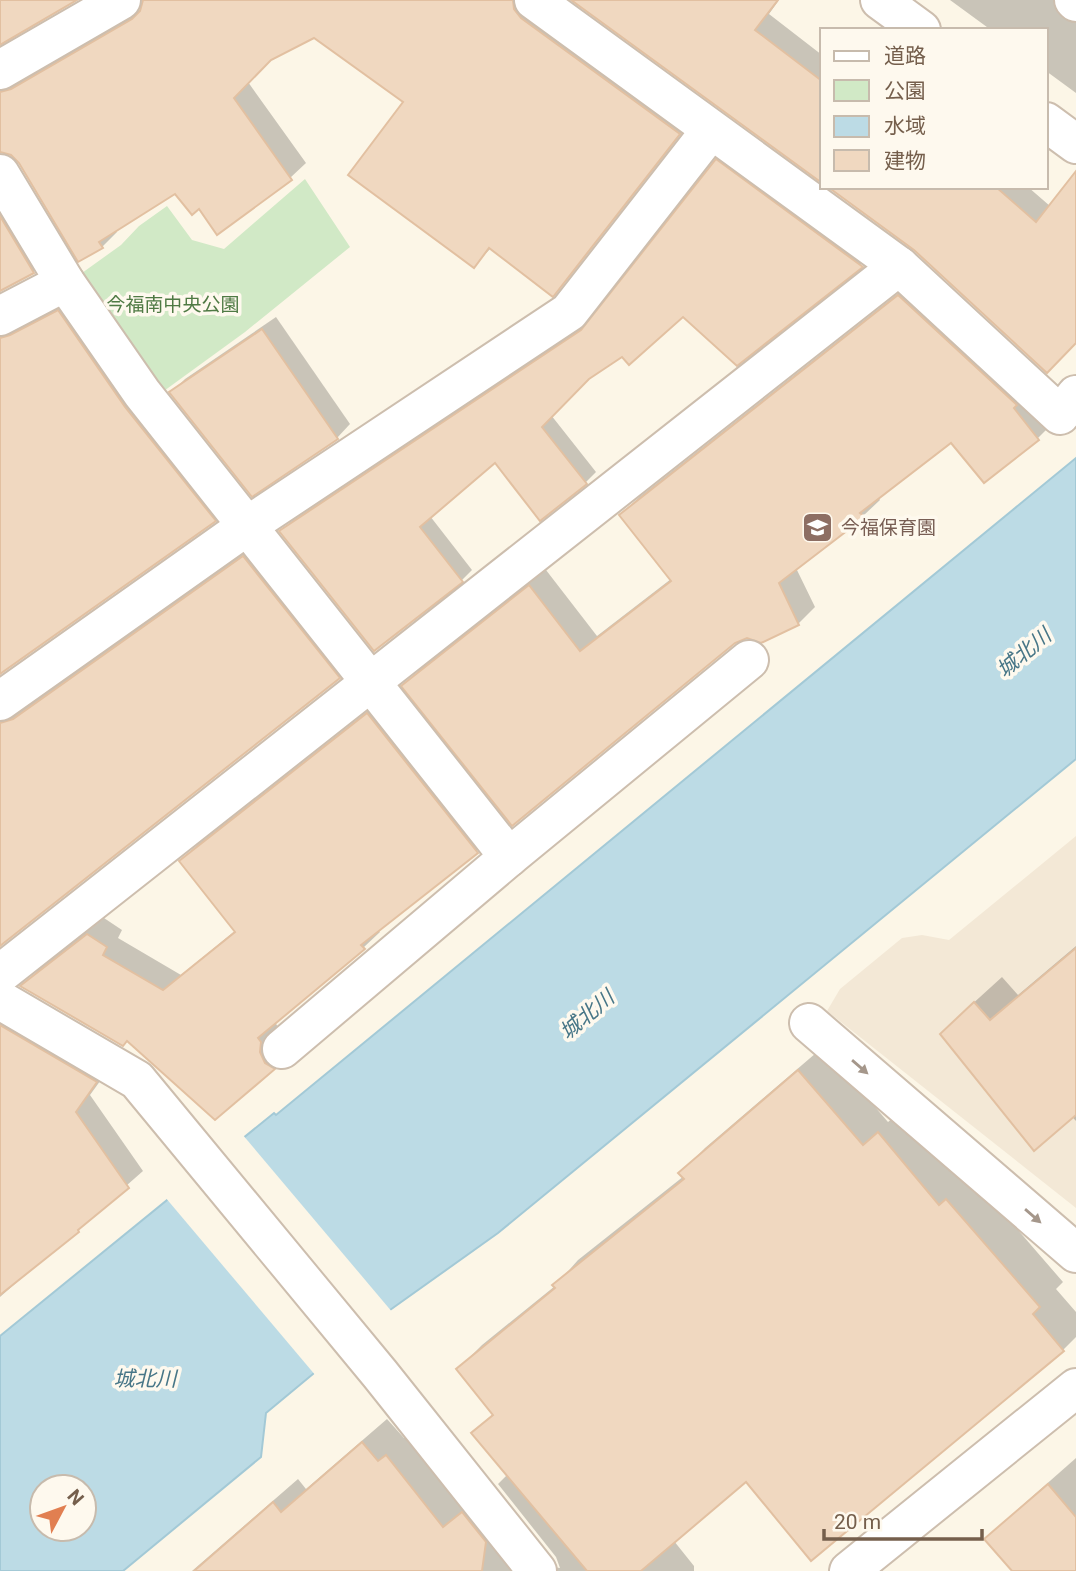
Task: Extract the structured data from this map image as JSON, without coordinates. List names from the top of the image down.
{
  "water": ["城北川"],
  "parks": ["今福南中央公園"],
  "places": {
    "school or university": ["今福保育園"]
  },
  "legend": [
    "道路",
    "公園",
    "水域",
    "建物"
  ],
  "scale_bar": "20 m",
  "north": "top right"
}
